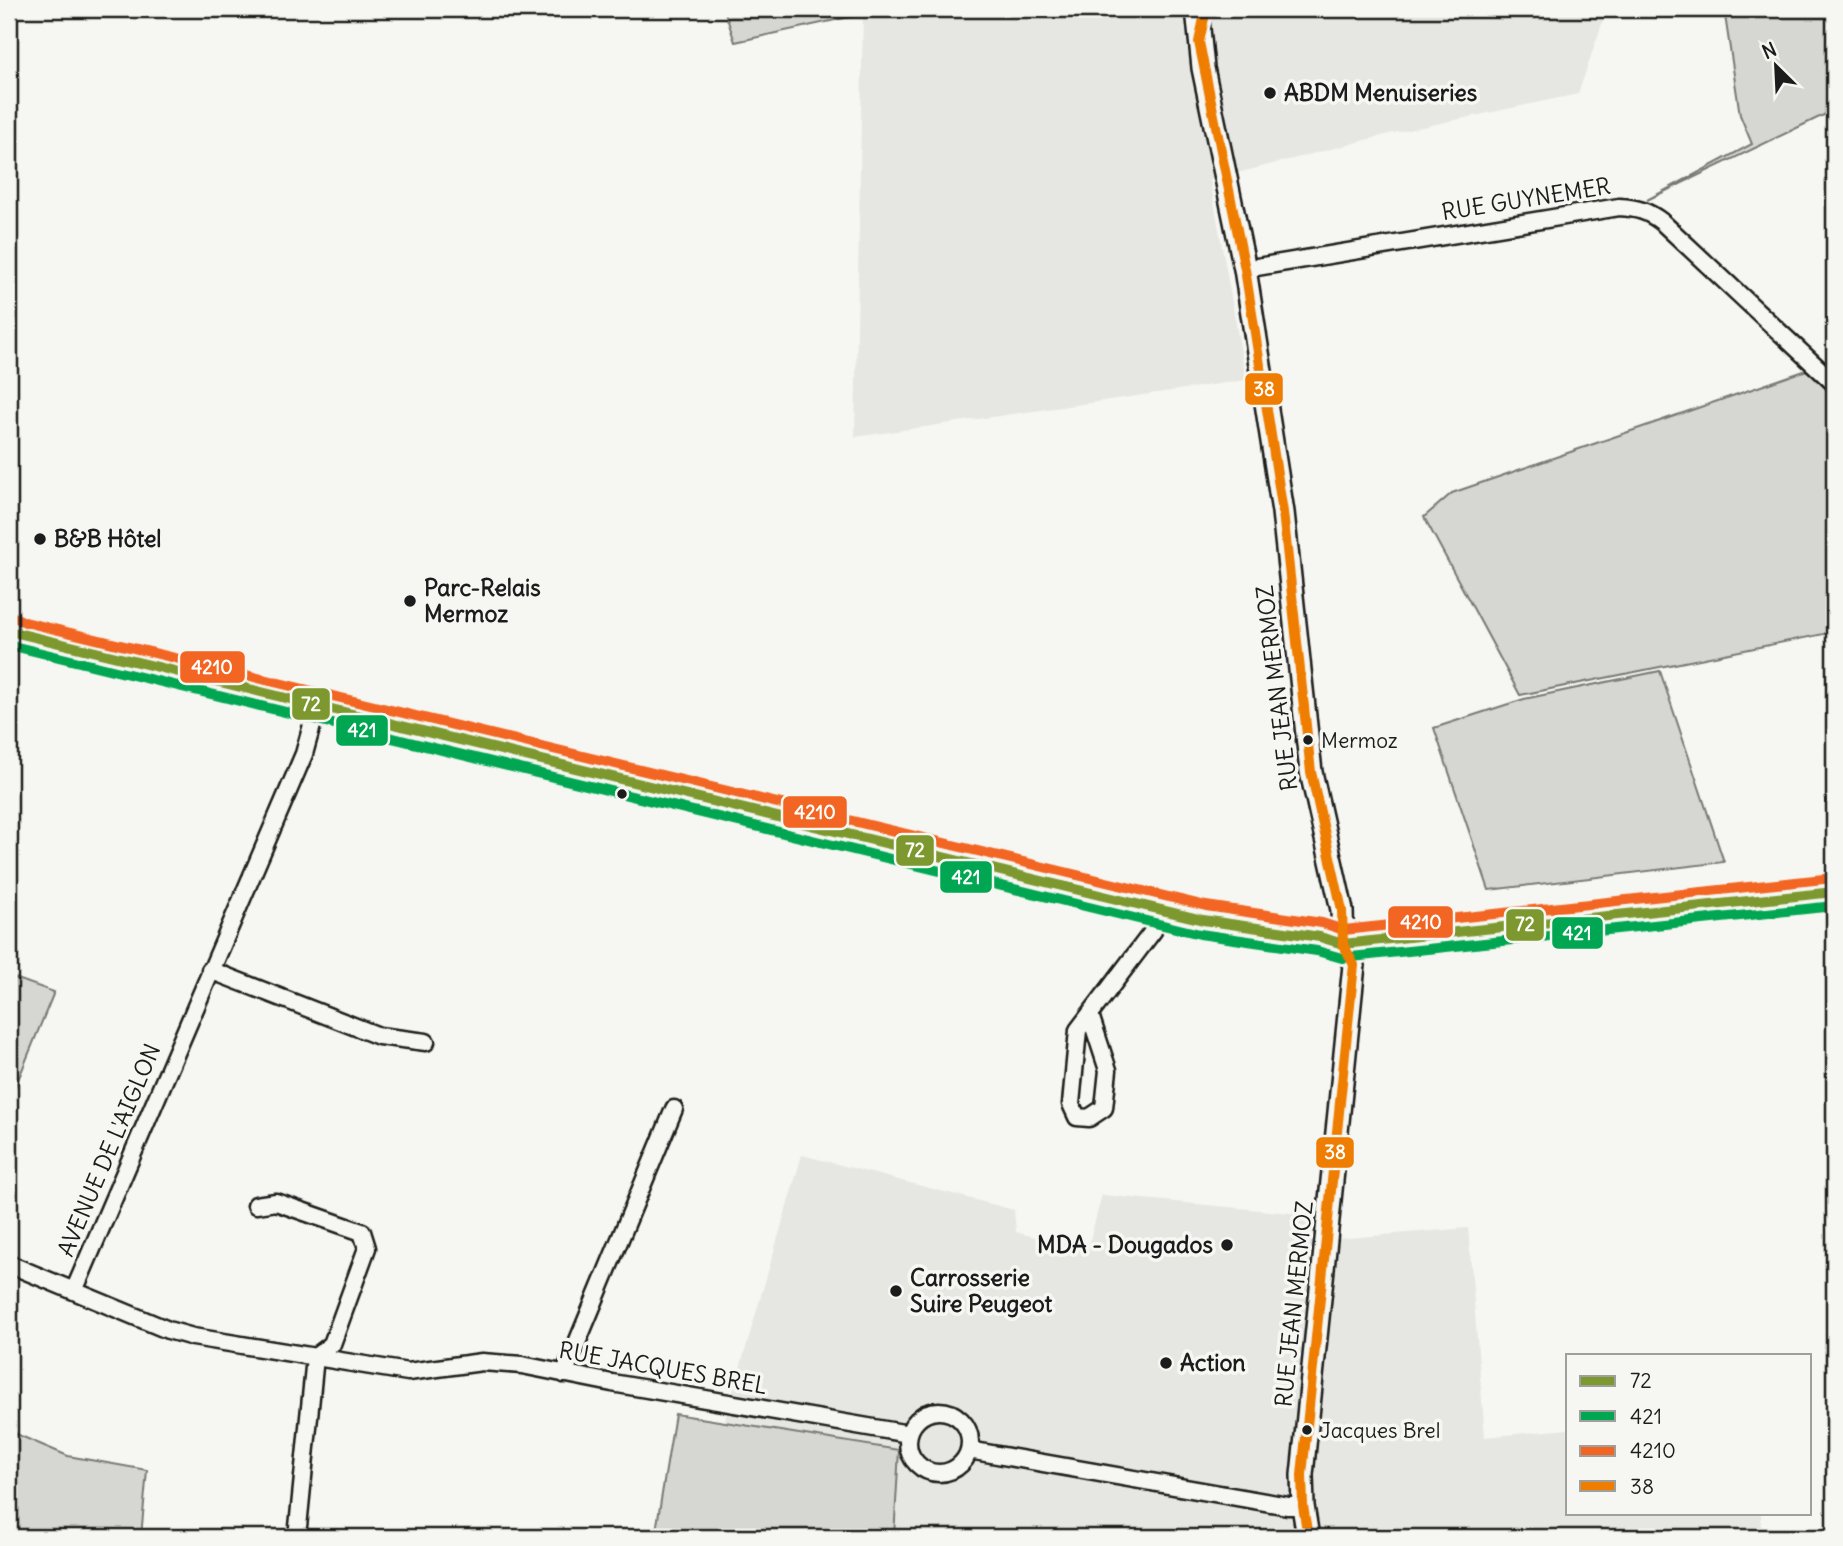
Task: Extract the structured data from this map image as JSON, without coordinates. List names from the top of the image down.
{
  "streets": {
    "main road": ["RUE JEAN MERMOZ"],
    "street": ["RUE GUYNEMER", "AVENUE DE L'AIGLON", "RUE JACQUES BREL"]
  },
  "crossings": [
    ["RUE GUYNEMER", "RUE JEAN MERMOZ"],
    ["AVENUE DE L'AIGLON", "RUE JACQUES BREL"]
  ],
  "places": [
    "ABDM Menuiseries",
    "B&B Hôtel",
    "Parc-Relais Mermoz",
    "Mermoz",
    "MDA - Dougados",
    "Carrosserie Suire Peugeot",
    "Action",
    "Jacques Brel"
  ],
  "lines": [
    "transit line 38",
    "transit line 4210",
    "transit line 72",
    "transit line 421"
  ],
  "legend": [
    "72",
    "421",
    "4210",
    "38"
  ],
  "north": "top left"
}
